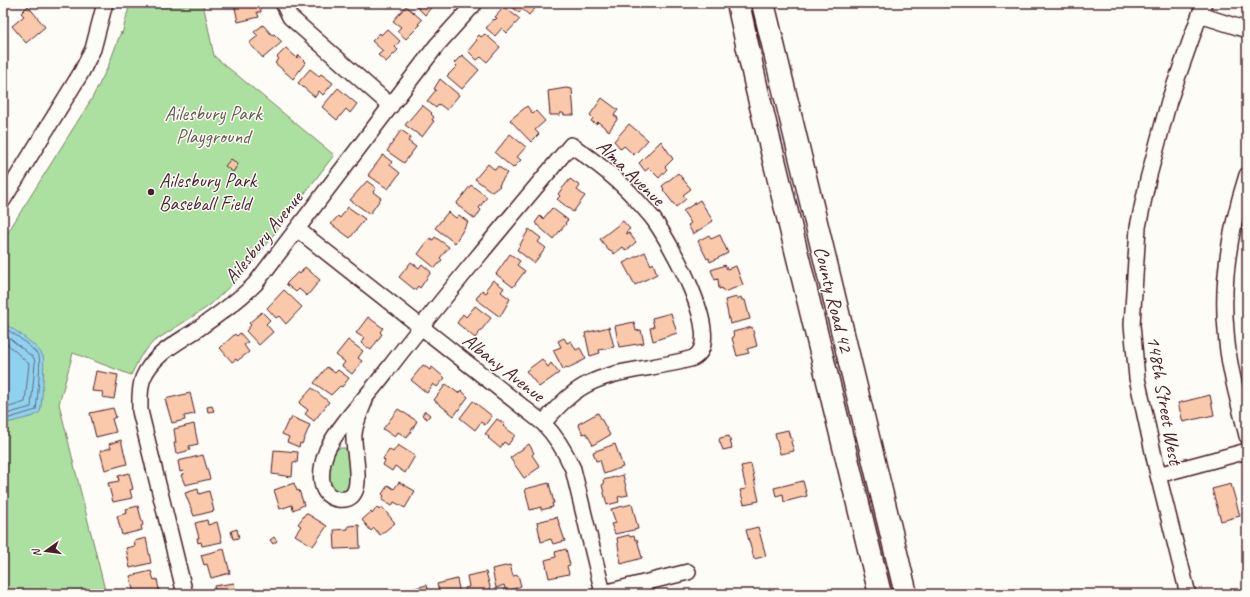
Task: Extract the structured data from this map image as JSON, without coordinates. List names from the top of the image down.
{
  "streets": {
    "highway": ["County Road 42"],
    "street": [
      "Alma Avenue",
      "Ailesbury Avenue",
      "Albany Avenue",
      "148th Street West"
    ]
  },
  "crossings": [
    ["Alma Avenue", "Albany Avenue"],
    ["Ailesbury Avenue", "Albany Avenue"]
  ],
  "parks": ["Ailesbury Park Playground"],
  "places": ["Ailesbury Park Baseball Field"],
  "north": "left"
}
